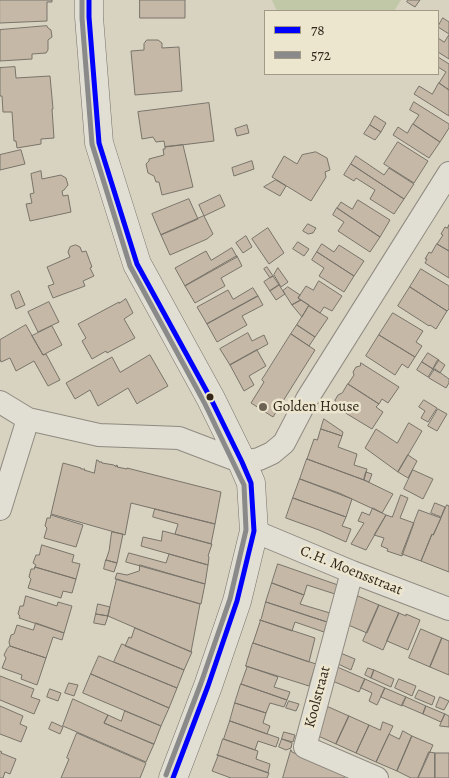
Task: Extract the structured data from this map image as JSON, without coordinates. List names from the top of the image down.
{
  "streets": {
    "street": ["C.H. Moensstraat", "Koolstraat"]
  },
  "crossings": [
    ["C.H. Moensstraat", "Koolstraat"]
  ],
  "places": ["Golden House"],
  "lines": ["transit line 78", "transit line 572"],
  "legend": ["78", "572"]
}
